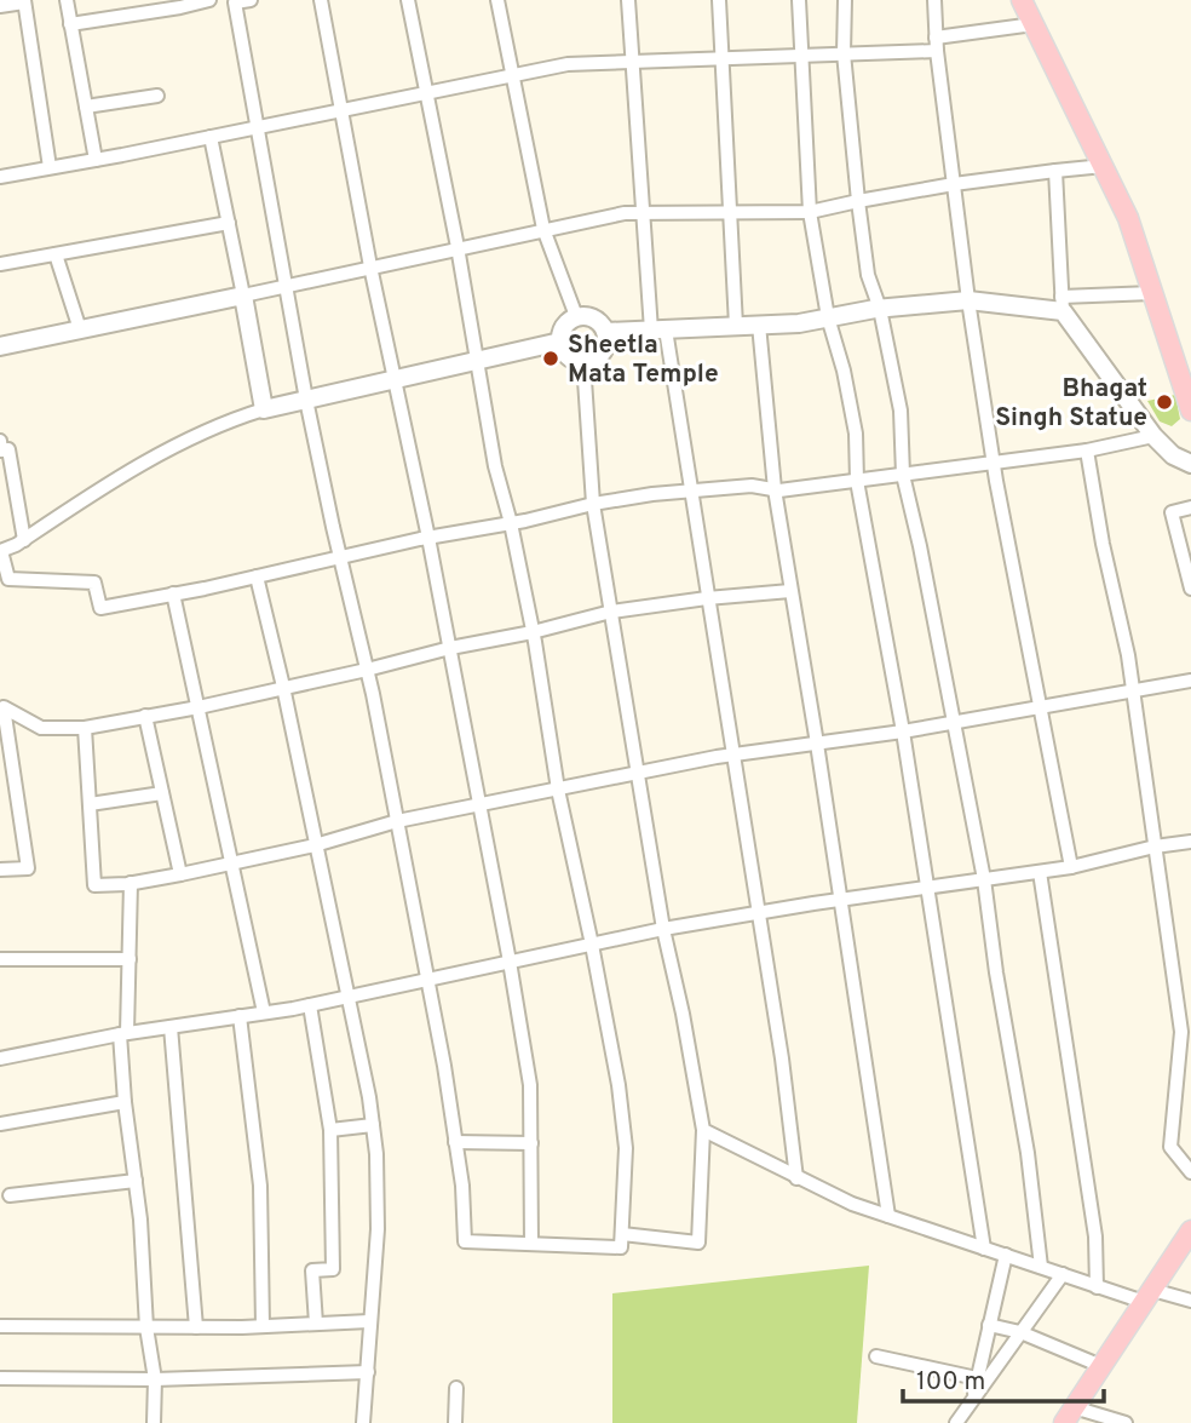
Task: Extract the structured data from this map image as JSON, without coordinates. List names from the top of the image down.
{
  "places": ["Sheetla Mata Temple", "Bhagat Singh Statue"],
  "scale_bar": "100 m"
}
